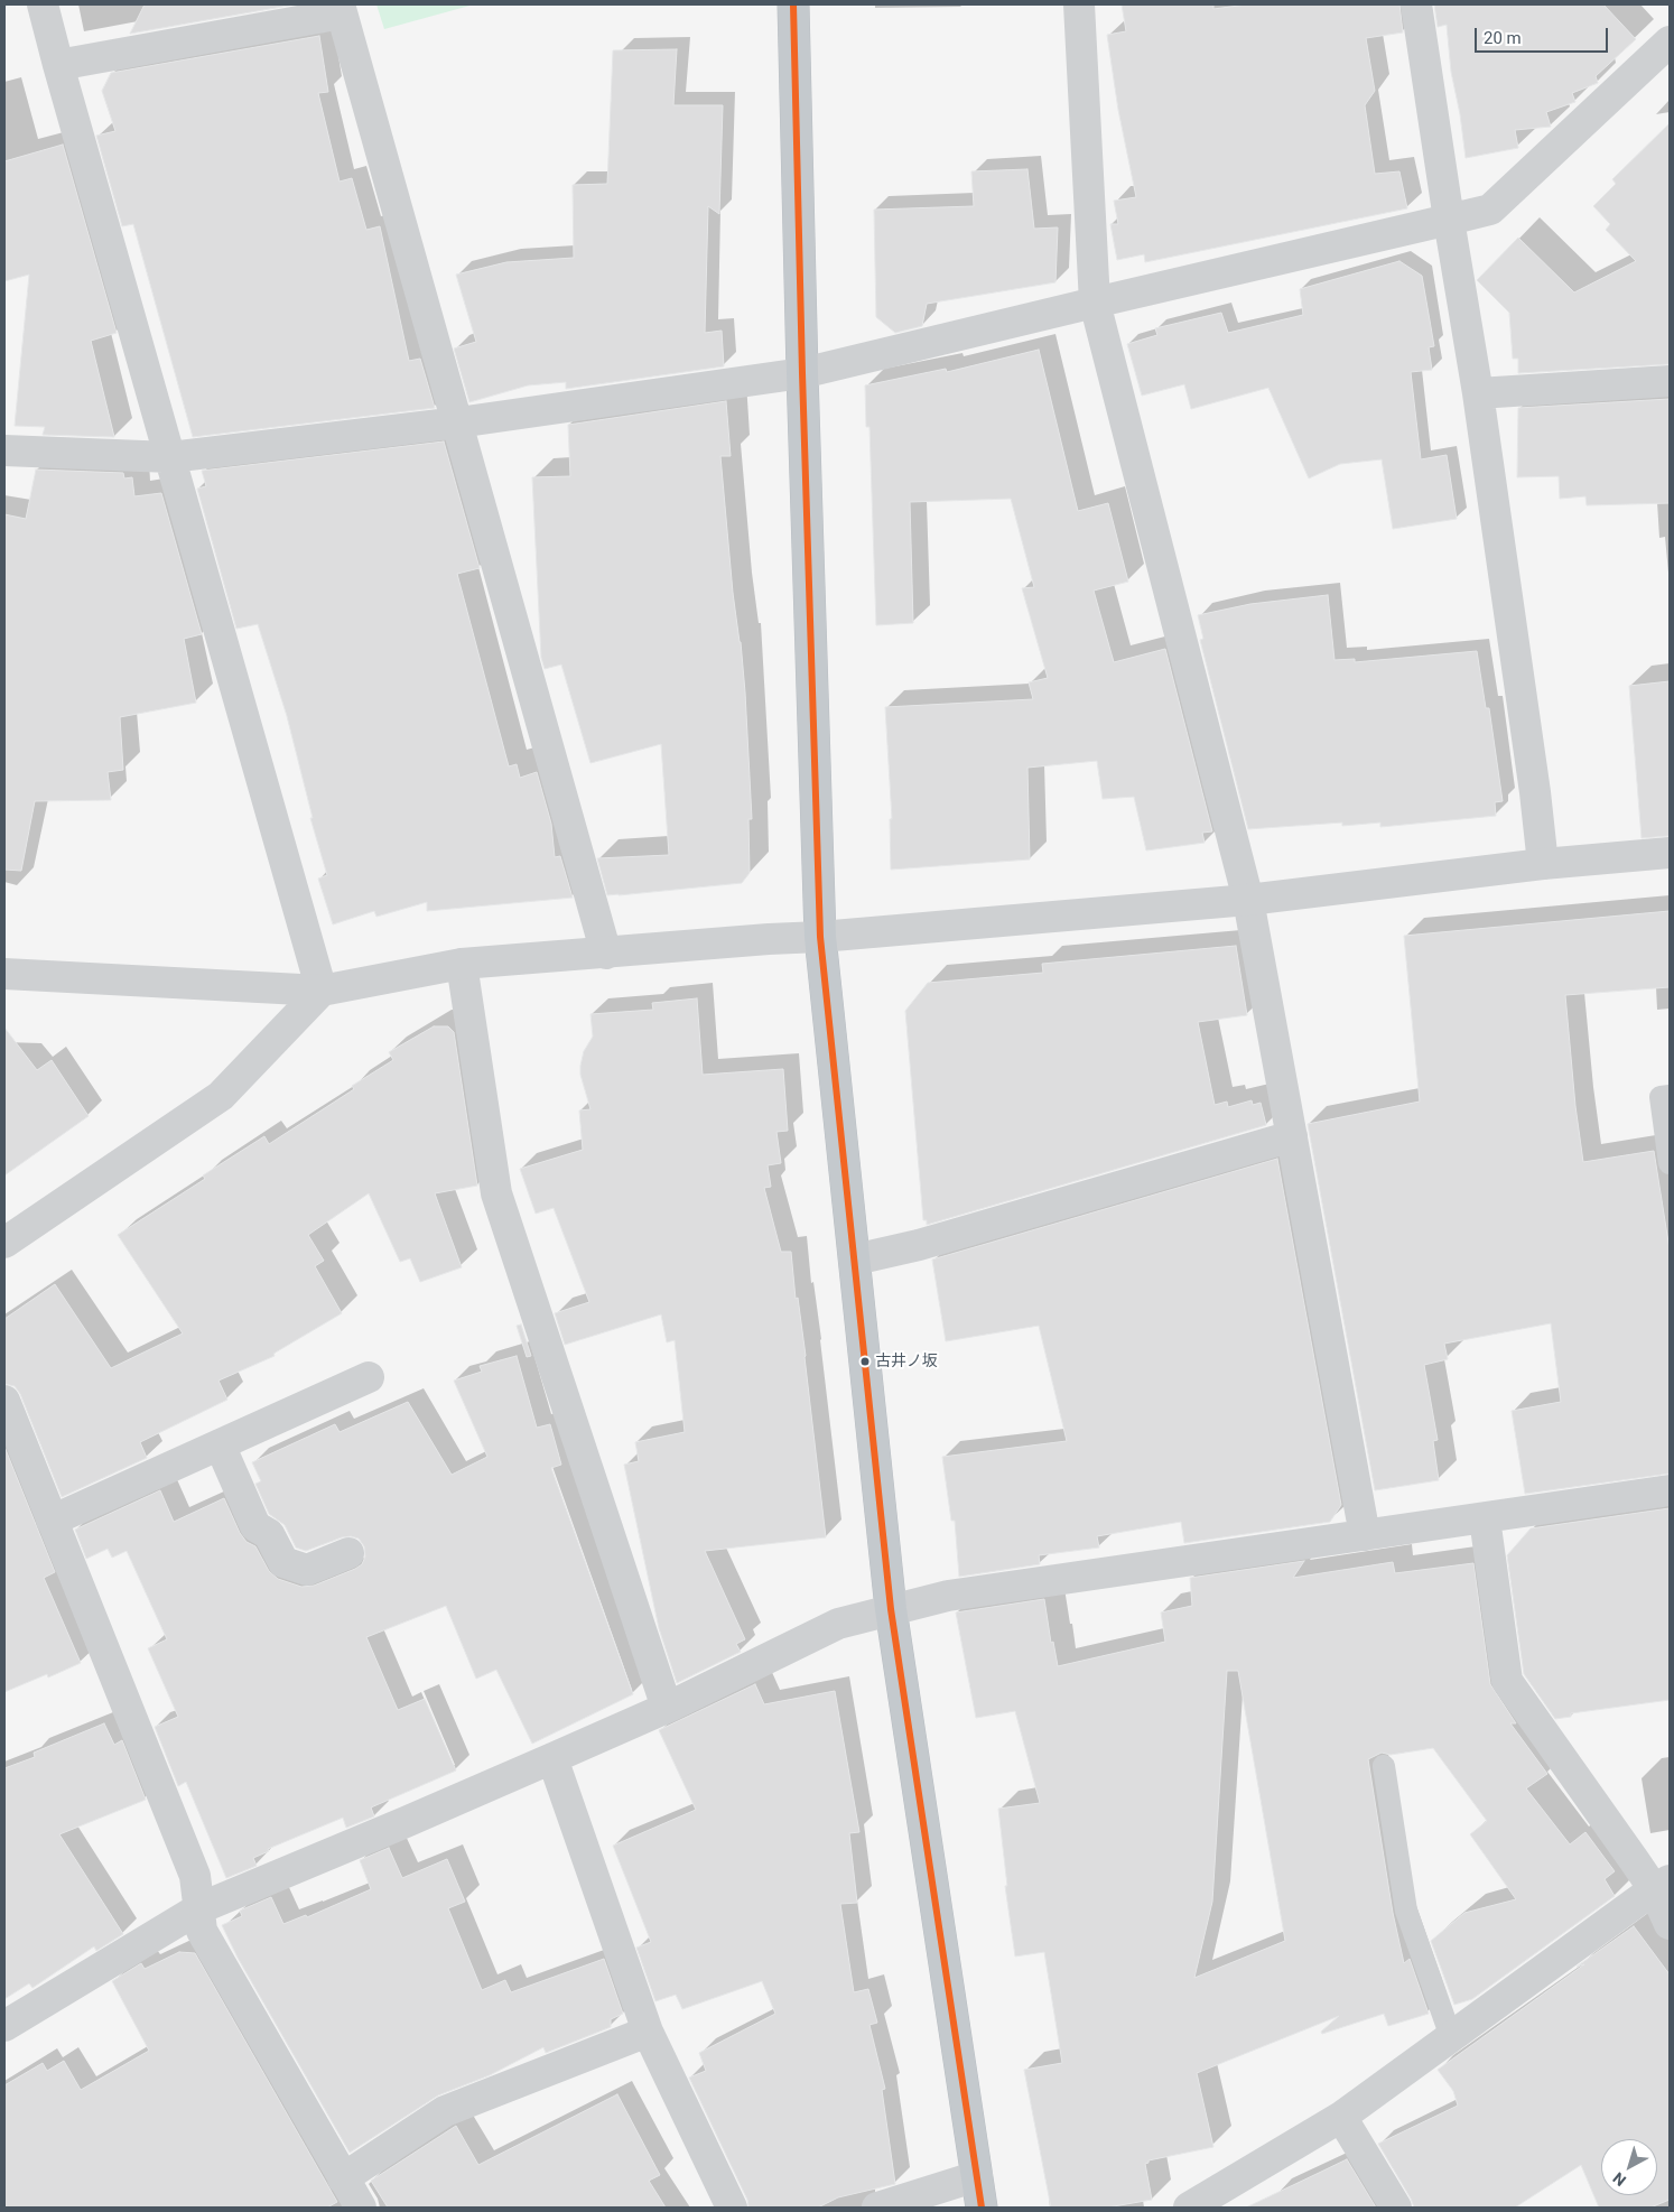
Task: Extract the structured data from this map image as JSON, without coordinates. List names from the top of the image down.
{
  "places": ["古井ノ坂"],
  "scale_bar": "20 m",
  "north": "bottom left"
}
